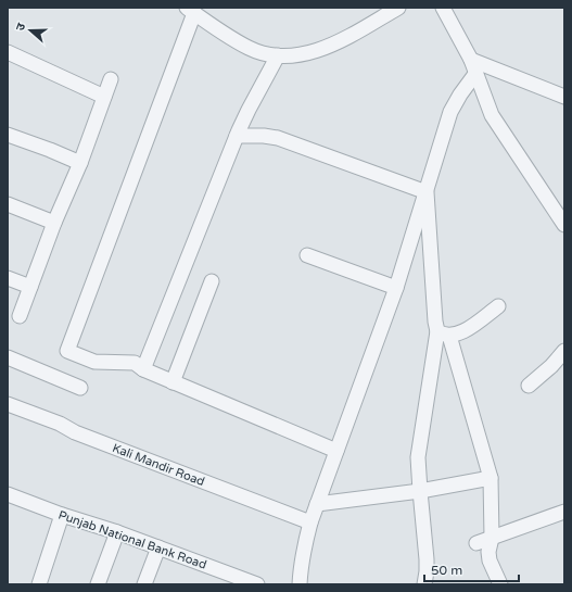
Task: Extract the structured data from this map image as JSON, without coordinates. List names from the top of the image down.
{
  "streets": {
    "street": ["Kali Mandir Road", "Punjab National Bank Road"]
  },
  "scale_bar": "50 m",
  "north": "left"
}
